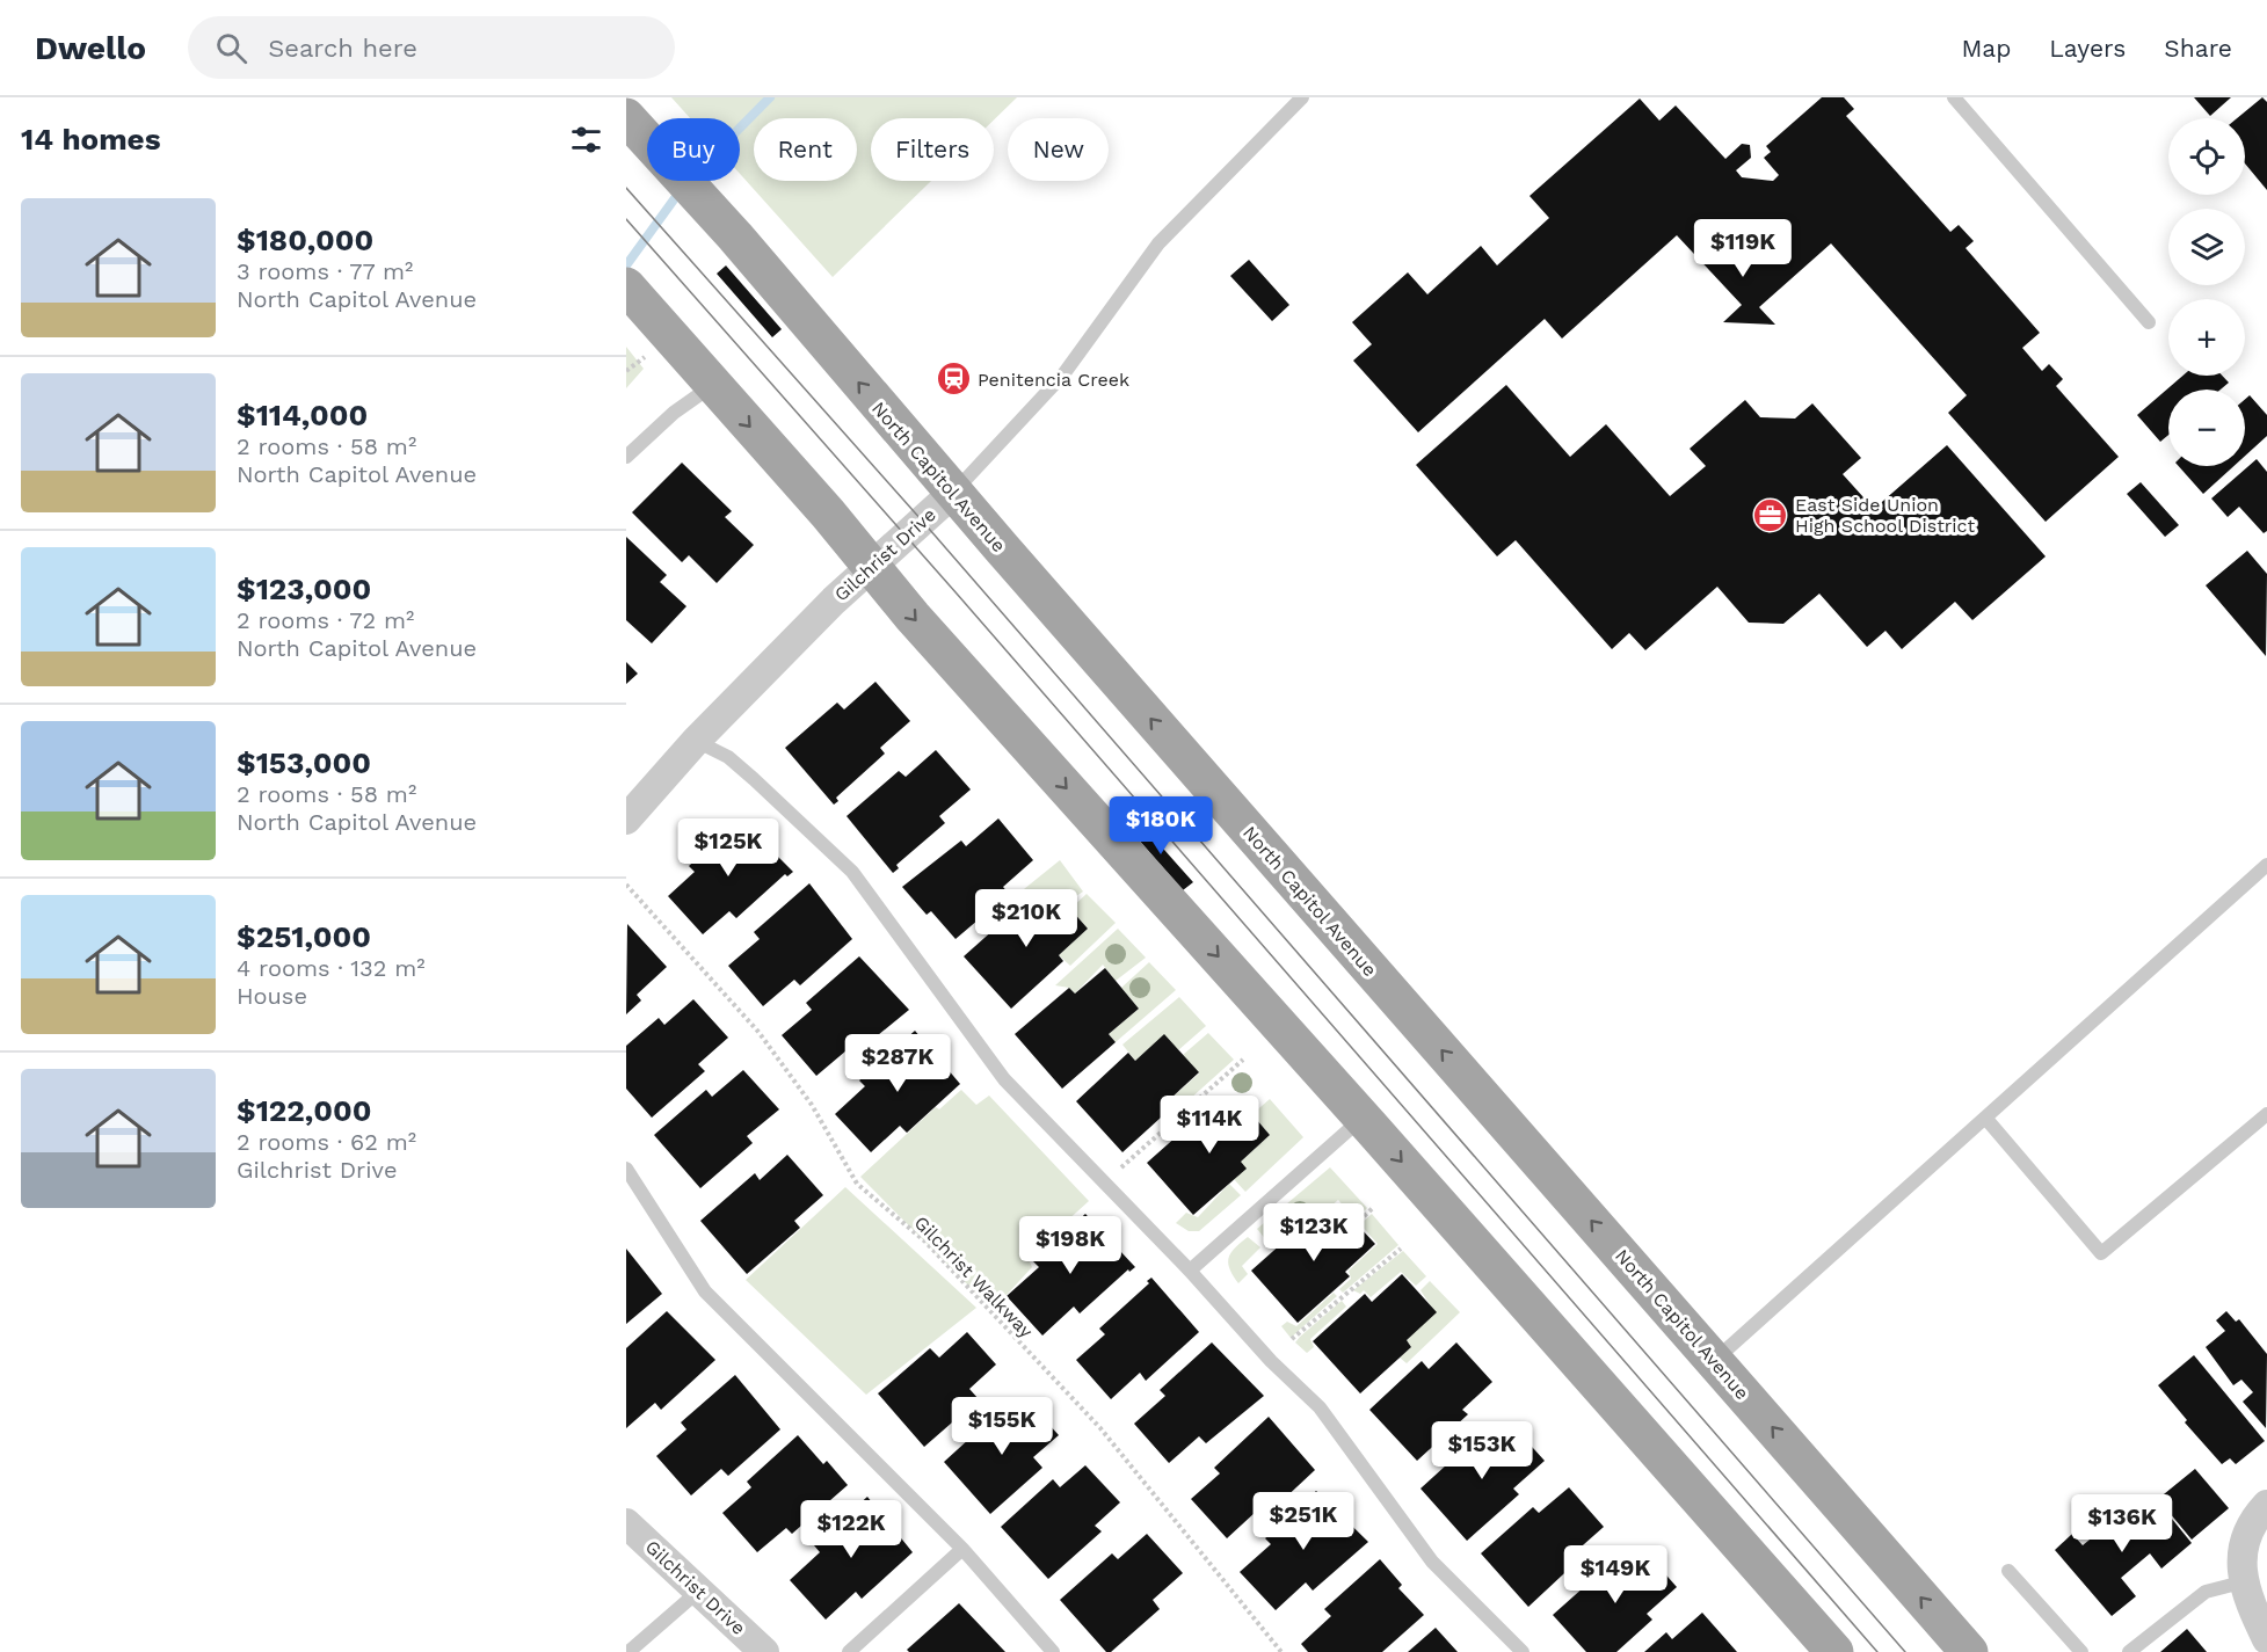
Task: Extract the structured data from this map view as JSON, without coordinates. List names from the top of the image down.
{
  "streets": {
    "main road": ["North Capitol Avenue"],
    "street": ["Gilchrist Drive"],
    "path": ["Gilchrist Walkway"]
  },
  "crossings": [
    ["North Capitol Avenue", "Gilchrist Drive"]
  ],
  "places": {
    "station": ["Penitencia Creek"],
    "office": ["East Side Union High School District"]
  },
  "page": {
    "header": "Dwello",
    "search": "Search here",
    "nav": ["Map", "Layers", "Share"],
    "heading": "14 homes",
    "map_buttons": ["+", "−"],
    "chip": [
      "Buy",
      "Rent",
      "Filters",
      "New"
    ],
    "list": [
      {
        "name": "$180,000",
        "note": "3 rooms · 77 m² · North Capitol Avenue"
      },
      {
        "name": "$114,000",
        "note": "2 rooms · 58 m² · North Capitol Avenue"
      },
      {
        "name": "$123,000",
        "note": "2 rooms · 72 m² · North Capitol Avenue"
      },
      {
        "name": "$153,000",
        "note": "2 rooms · 58 m² · North Capitol Avenue"
      },
      {
        "name": "$251,000",
        "note": "4 rooms · 132 m² · House"
      },
      {
        "name": "$122,000",
        "note": "2 rooms · 62 m² · Gilchrist Drive"
      }
    ],
    "price": [
      "$119K",
      "$180K",
      "$125K",
      "$210K",
      "$287K",
      "$114K",
      "$123K",
      "$198K",
      "$155K",
      "$153K",
      "$251K",
      "$136K",
      "$122K",
      "$149K"
    ]
  }
}
